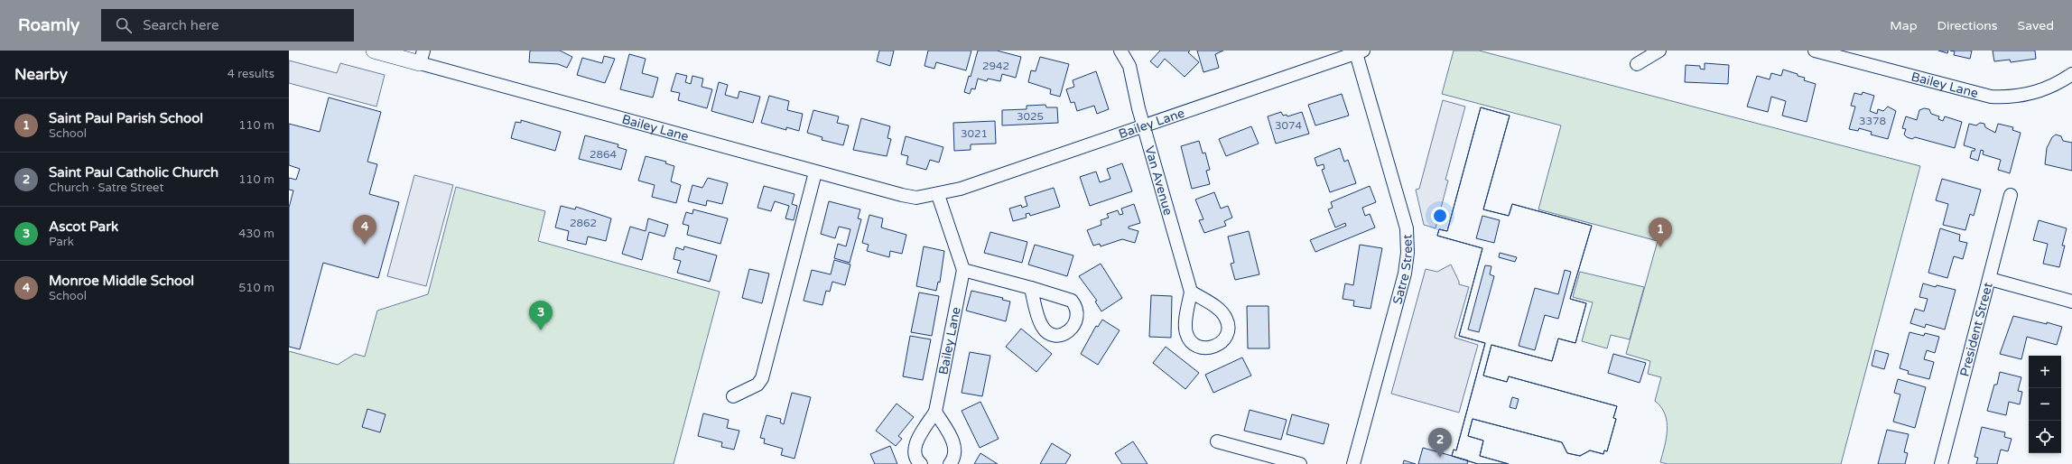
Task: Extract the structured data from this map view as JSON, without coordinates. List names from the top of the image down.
{
  "streets": {
    "street": [
      "Bailey Lane",
      "Van Avenue",
      "Satre Street",
      "President Street"
    ]
  },
  "crossings": [
    ["Bailey Lane", "Van Avenue"],
    ["Bailey Lane", "Satre Street"]
  ],
  "house_numbers": [
    "2942",
    "3025",
    "3378",
    "3074",
    "3021",
    "2864",
    "2862"
  ],
  "page": {
    "header": "Roamly",
    "search": "Search here",
    "nav": ["Map", "Directions", "Saved"],
    "heading": ["Nearby", "4 results"],
    "list": [
      {
        "mark": "1",
        "name": "Saint Paul Parish School",
        "note": "School",
        "value": "110 m"
      },
      {
        "mark": "2",
        "name": "Saint Paul Catholic Church",
        "note": "Church · Satre Street",
        "value": "110 m"
      },
      {
        "mark": "3",
        "name": "Ascot Park",
        "note": "Park",
        "value": "430 m"
      },
      {
        "mark": "4",
        "name": "Monroe Middle School",
        "note": "School",
        "value": "510 m"
      }
    ],
    "pins": [
      "4",
      "1",
      "3",
      "2"
    ],
    "map_buttons": ["+", "−"]
  }
}
